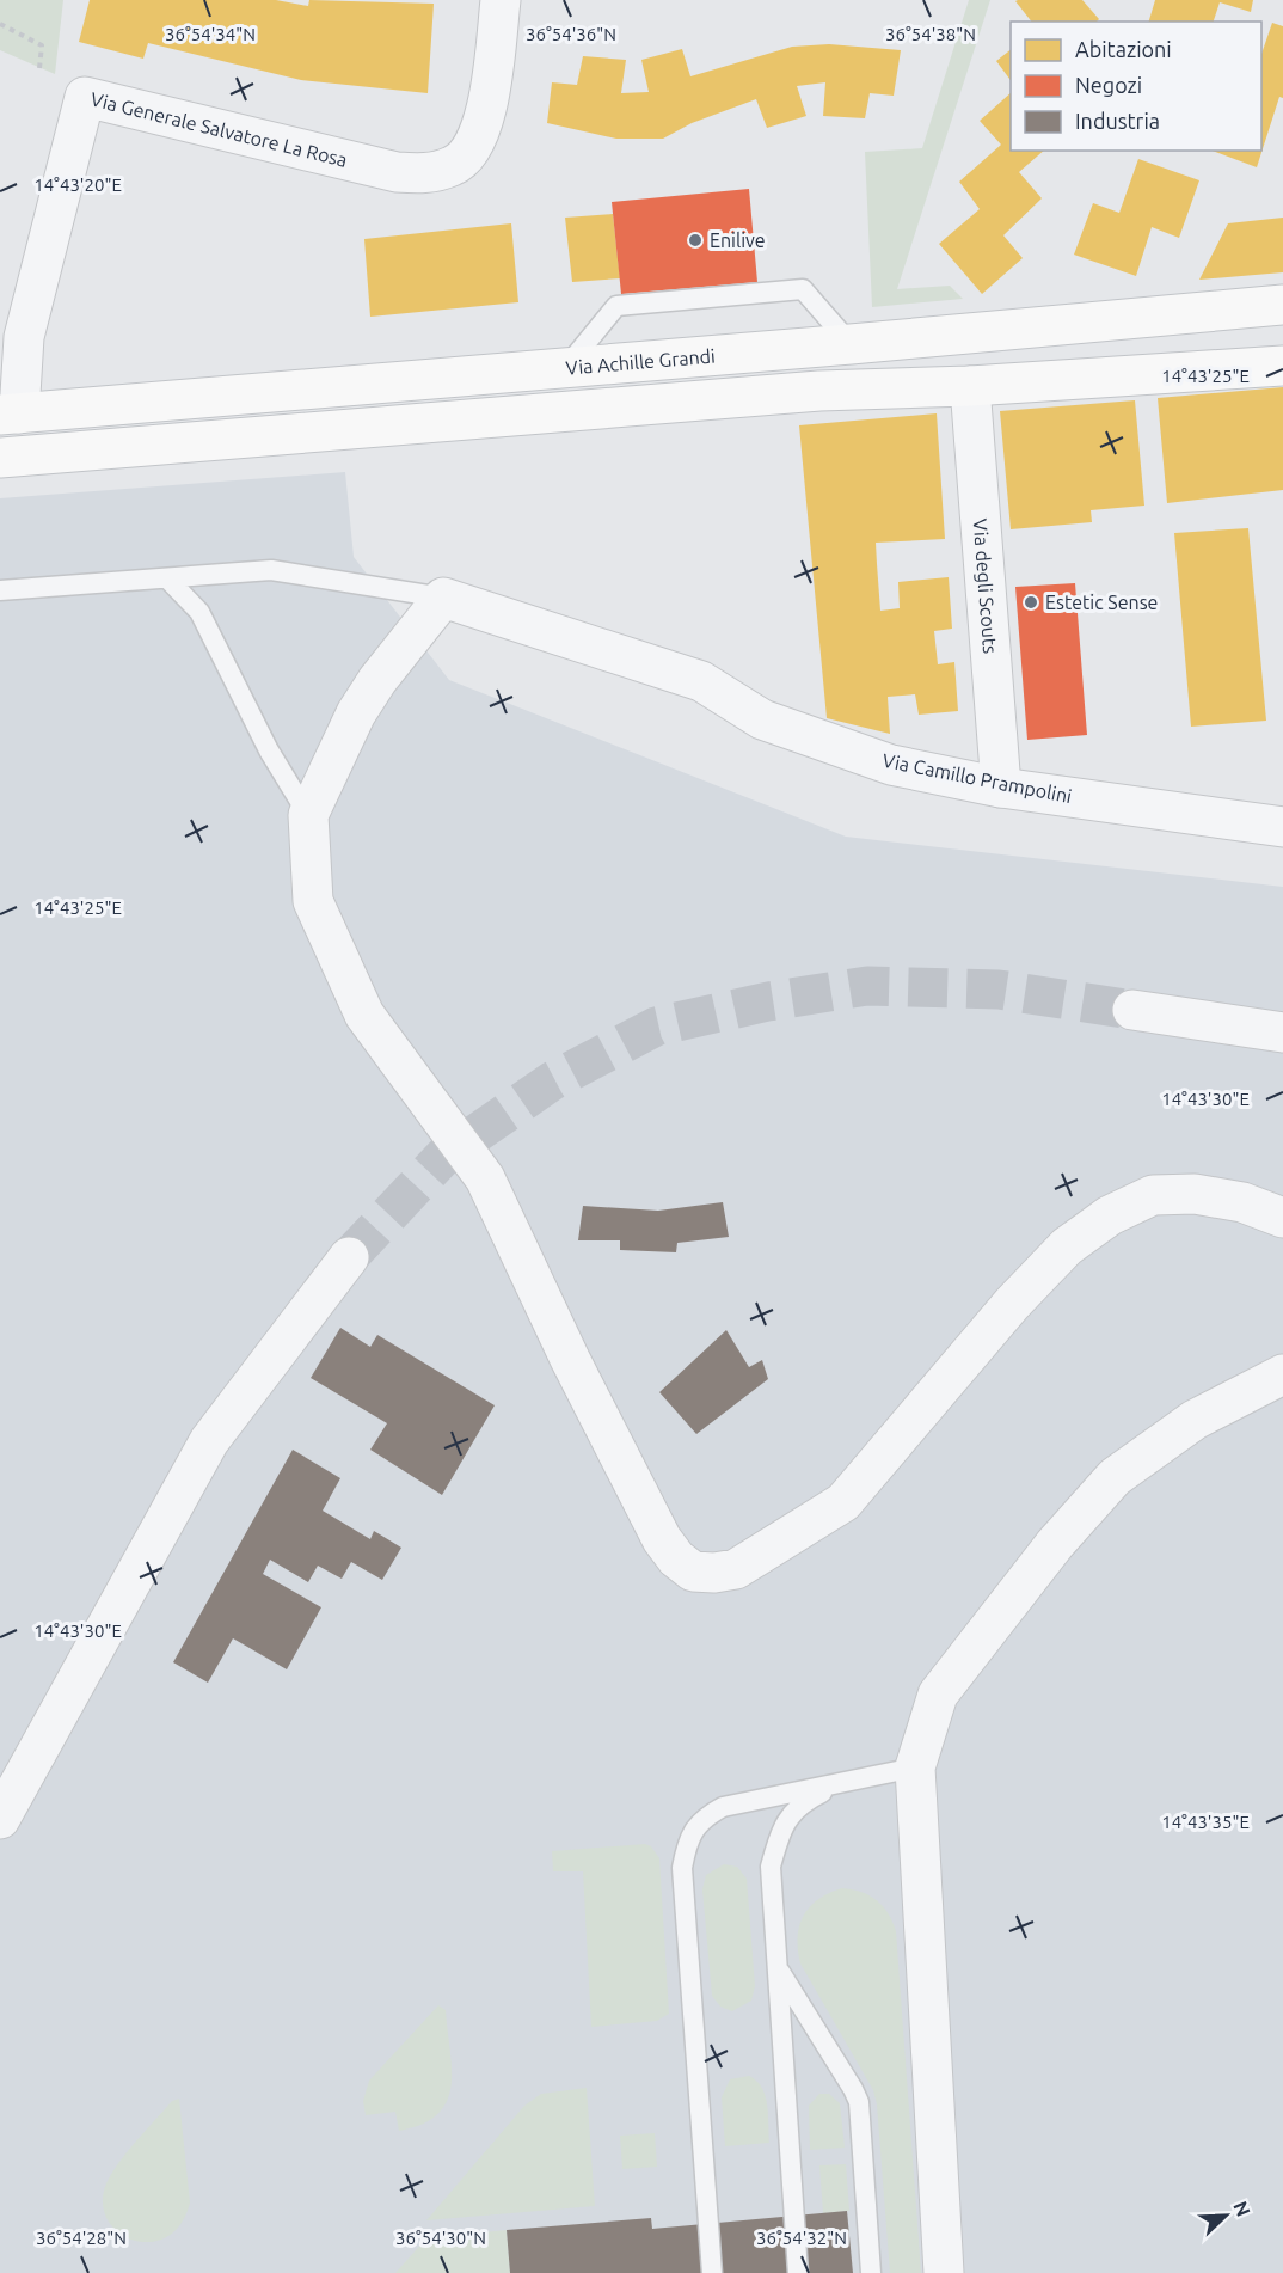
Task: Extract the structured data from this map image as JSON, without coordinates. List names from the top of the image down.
{
  "streets": {
    "main road": ["Via Achille Grandi"],
    "street": ["Via Generale Salvatore La Rosa", "Via degli Scouts", "Via Camillo Prampolini"]
  },
  "crossings": [
    ["Via Generale Salvatore La Rosa", "Via Achille Grandi"],
    ["Via degli Scouts", "Via Camillo Prampolini"]
  ],
  "places": ["Enilive", "Estetic Sense"],
  "legend": ["Abitazioni", "Negozi", "Industria"],
  "north": "top right",
  "coordinates": [
    "36°54'36\"N",
    "36°54'38\"N",
    "36°54'34\"N",
    "14°43'20\"E",
    "14°43'25\"E",
    "14°43'30\"E",
    "14°43'35\"E",
    "36°54'28\"N",
    "36°54'30\"N",
    "36°54'32\"N"
  ]
}
